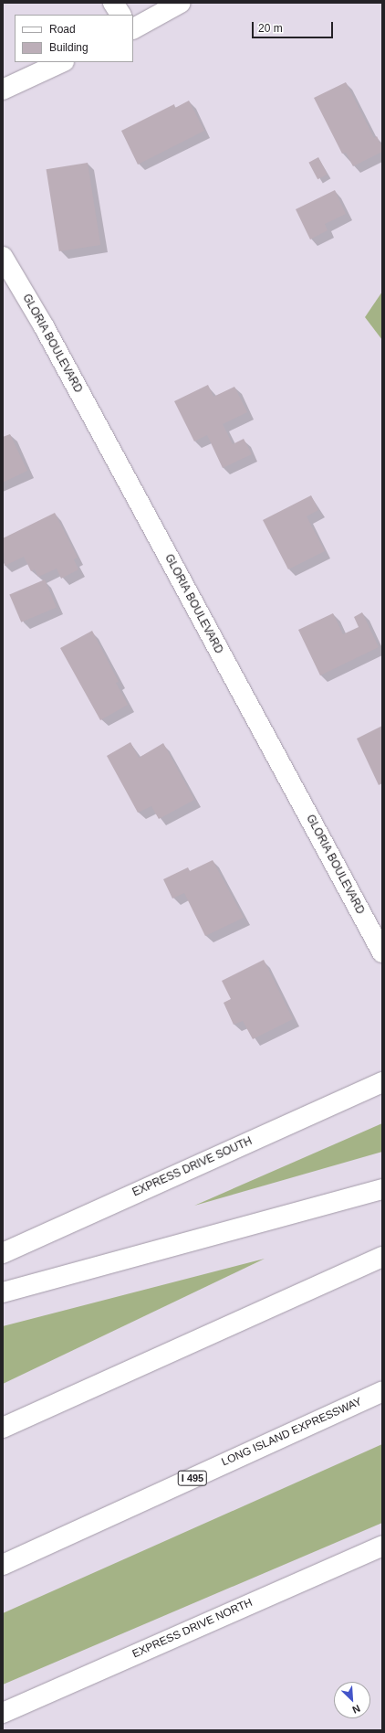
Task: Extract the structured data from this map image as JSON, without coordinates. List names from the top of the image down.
{
  "streets": {
    "main road": [
      "GLORIA BOULEVARD",
      "EXPRESS DRIVE SOUTH",
      "LONG ISLAND EXPRESSWAY",
      "I 495",
      "EXPRESS DRIVE NORTH"
    ]
  },
  "legend": ["Road", "Building"],
  "scale_bar": "20 m",
  "north": "bottom right"
}
